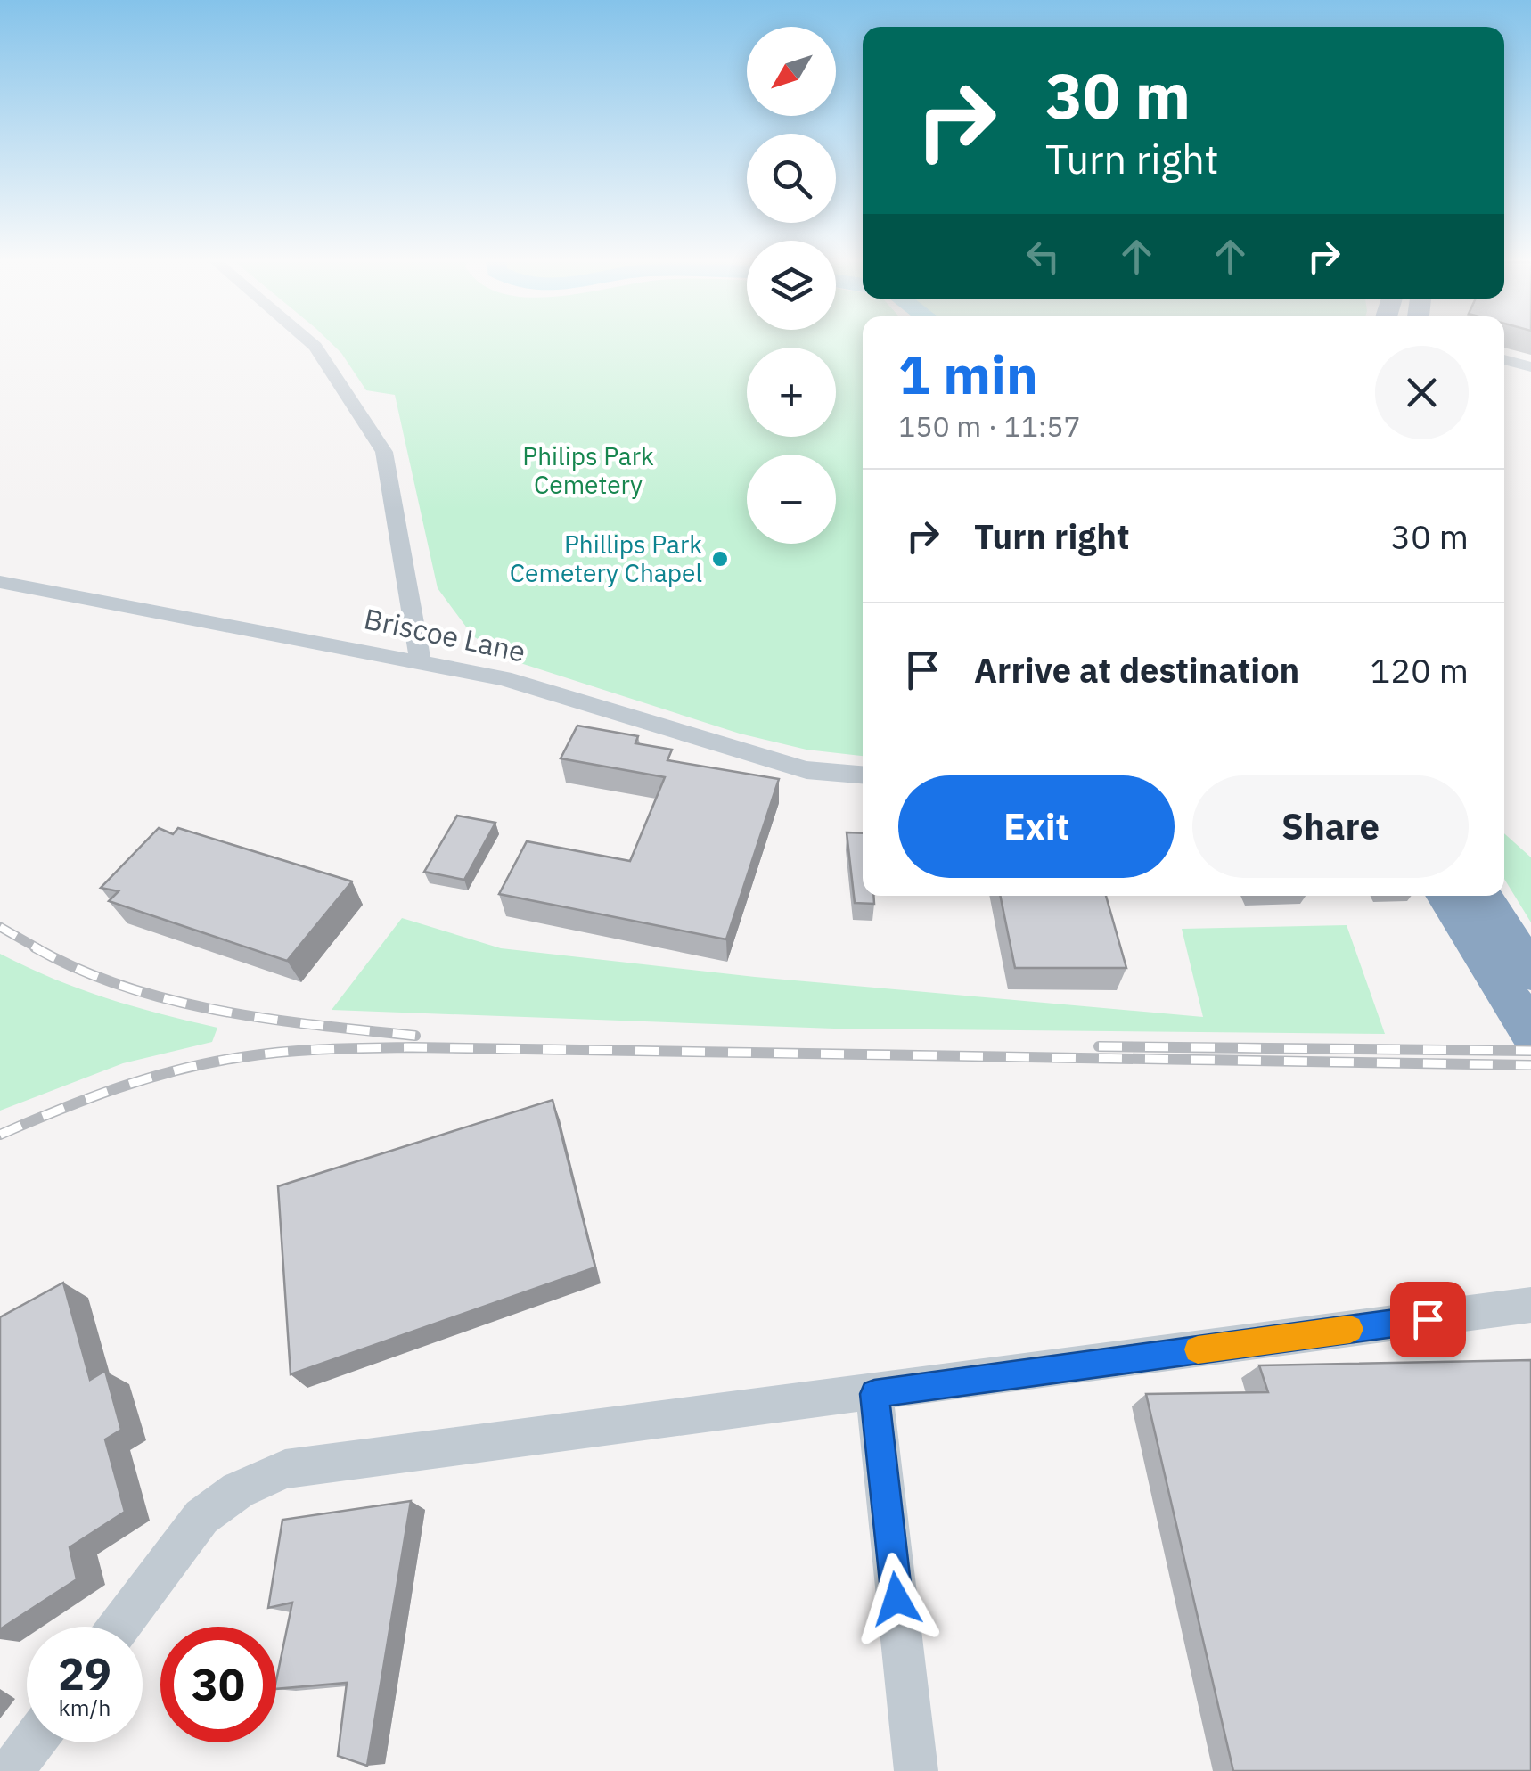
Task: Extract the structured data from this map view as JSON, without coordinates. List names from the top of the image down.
{
  "streets": {
    "street": ["Briscoe Lane"]
  },
  "parks": ["Philips Park Cemetery"],
  "places": ["Phillips Park Cemetery Chapel"],
  "north": "bottom left",
  "page": {
    "map_buttons": ["+", "−"],
    "turn": ["30 m", "Turn right"],
    "heading": ["1 min", "150 m · 11:57"],
    "list": [
      {
        "name": "Turn right",
        "value": "30 m"
      },
      {
        "name": "Arrive at destination",
        "value": "120 m"
      }
    ],
    "buttons": ["Exit", "Share"],
    "speed": "29 km/h",
    "limit": "30"
  }
}
